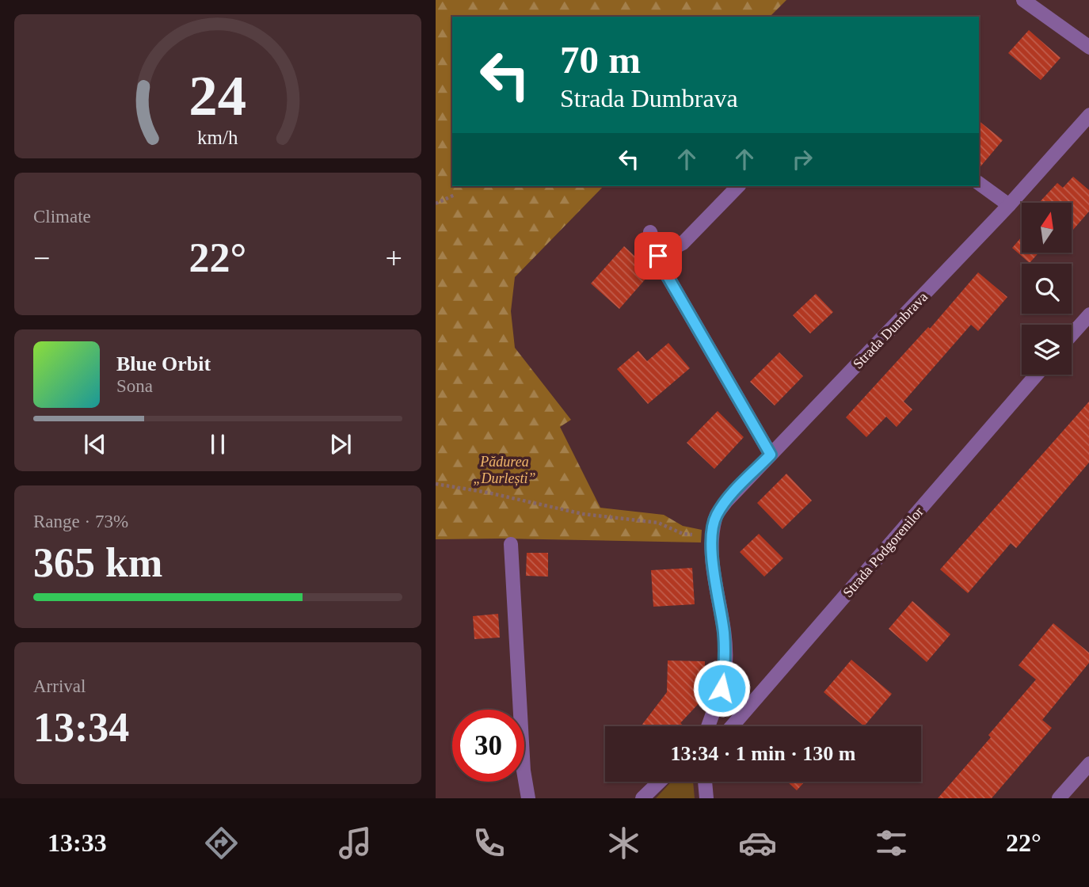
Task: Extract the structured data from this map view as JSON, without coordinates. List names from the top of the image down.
{
  "streets": {
    "street": ["Strada Dumbrava", "Strada Podgorenilor"]
  },
  "parks": ["Pădurea „Durlești”"],
  "north": "top",
  "page": {
    "turn": ["70 m", "Strada Dumbrava"],
    "tile": [
      "Climate",
      ["Range · 73%", "365 km"],
      ["Arrival", "13:34"]
    ],
    "heat": ["−", "22°", "+"],
    "song": ["Blue Orbit", "Sona"],
    "limit": "30",
    "trip": "13:34 · 1 min · 130 m",
    "tabs": ["13:33", "22°"],
    "gauge": ["24", "km/h"]
  }
}
